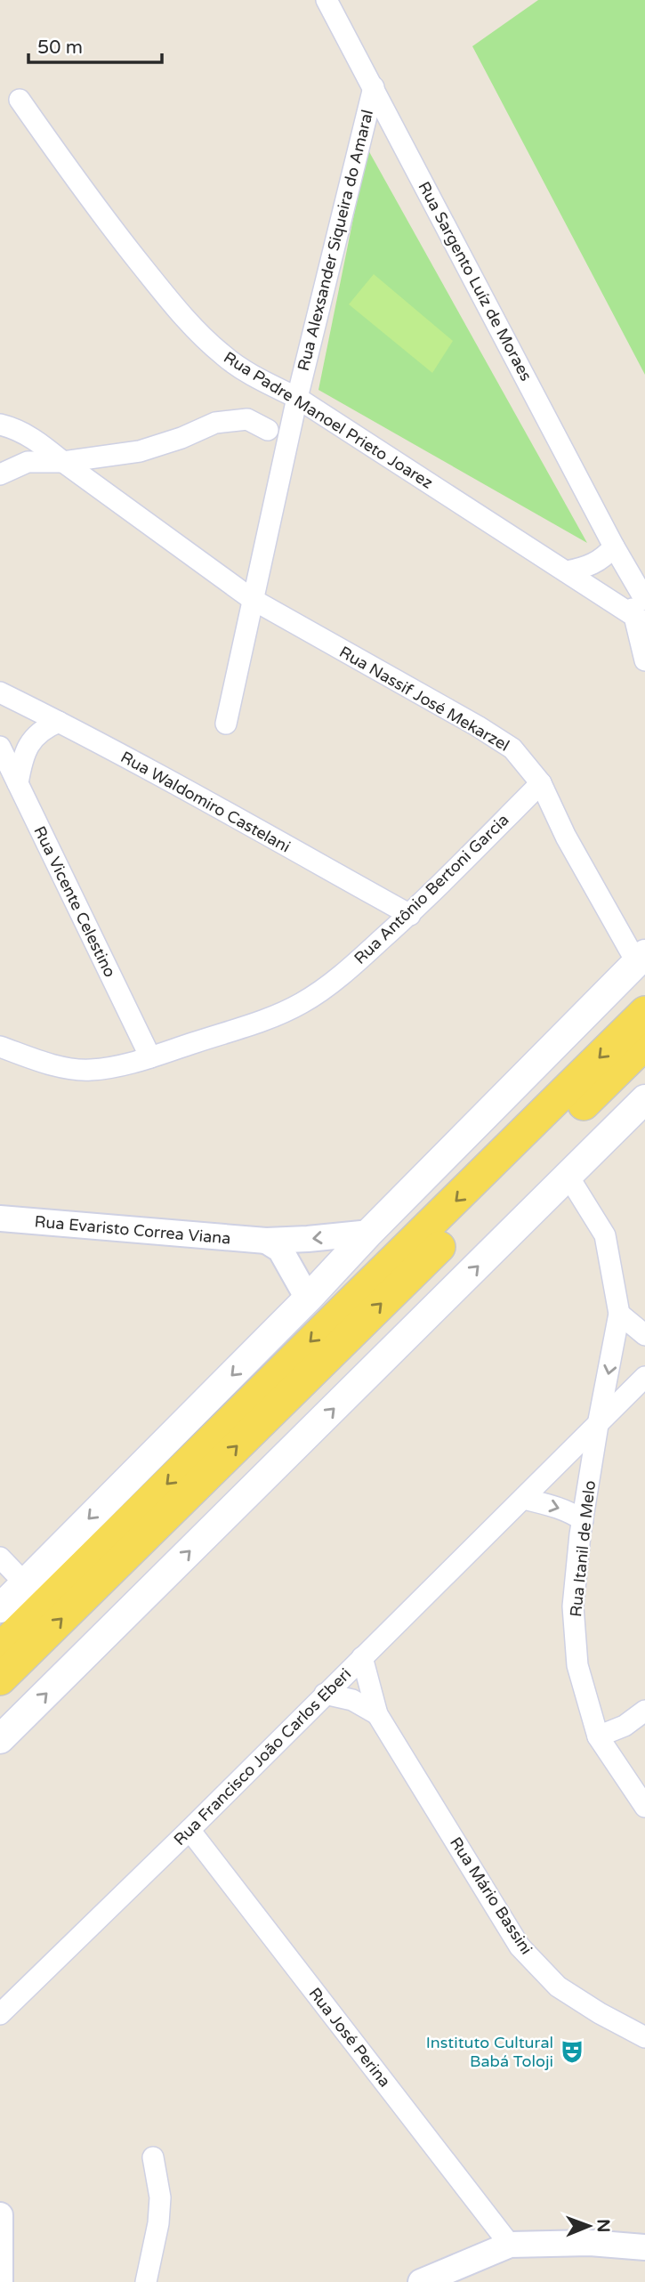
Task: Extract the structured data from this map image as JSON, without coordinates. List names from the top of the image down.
{
  "streets": {
    "street": [
      "Rua Alexsander Siqueira do Amaral",
      "Rua Sargento Luíz de Moraes",
      "Rua Padre Manoel Prieto Joarez",
      "Rua Nassif José Mekarzel",
      "Rua Waldomiro Castelani",
      "Rua Antônio Bertoni Garcia",
      "Rua Vicente Celestino",
      "Rua Evaristo Correa Viana",
      "Rua Itanil de Melo",
      "Rua Francisco João Carlos Eberi",
      "Rua Mário Bassini",
      "Rua José Perina"
    ]
  },
  "crossings": [
    ["Rua Alexsander Siqueira do Amaral", "Rua Sargento Luíz de Moraes"],
    ["Rua Alexsander Siqueira do Amaral", "Rua Padre Manoel Prieto Joarez"],
    ["Rua Alexsander Siqueira do Amaral", "Rua Nassif José Mekarzel"],
    ["Rua Sargento Luíz de Moraes", "Rua Padre Manoel Prieto Joarez"],
    ["Rua Nassif José Mekarzel", "Rua Antônio Bertoni Garcia"],
    ["Rua Waldomiro Castelani", "Rua Antônio Bertoni Garcia"],
    ["Rua Antônio Bertoni Garcia", "Rua Vicente Celestino"],
    ["Rua Itanil de Melo", "Rua Francisco João Carlos Eberi"],
    ["Rua Francisco João Carlos Eberi", "Rua Mário Bassini"],
    ["Rua Francisco João Carlos Eberi", "Rua José Perina"]
  ],
  "places": {
    "theatre": ["Instituto Cultural Babá Toloji"]
  },
  "scale_bar": "50 m",
  "north": "right"
}
